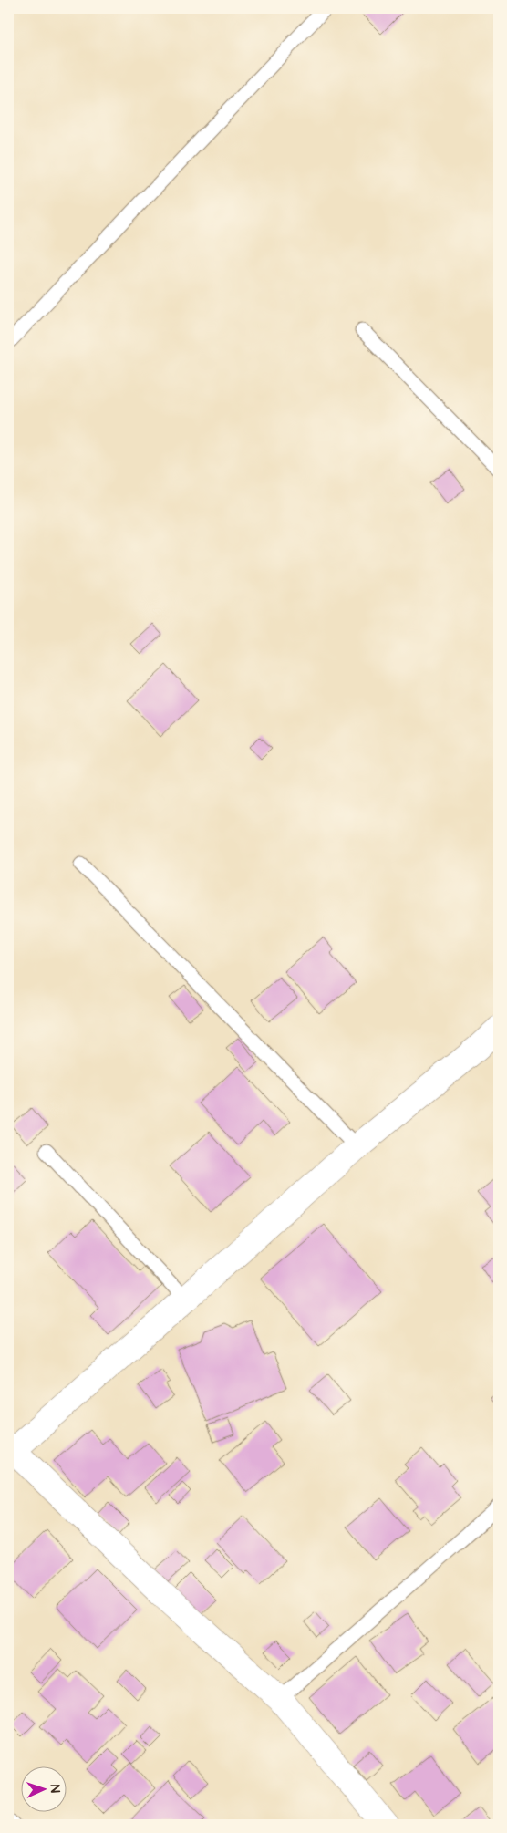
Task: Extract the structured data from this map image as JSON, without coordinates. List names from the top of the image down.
{
  "north": "right"
}
